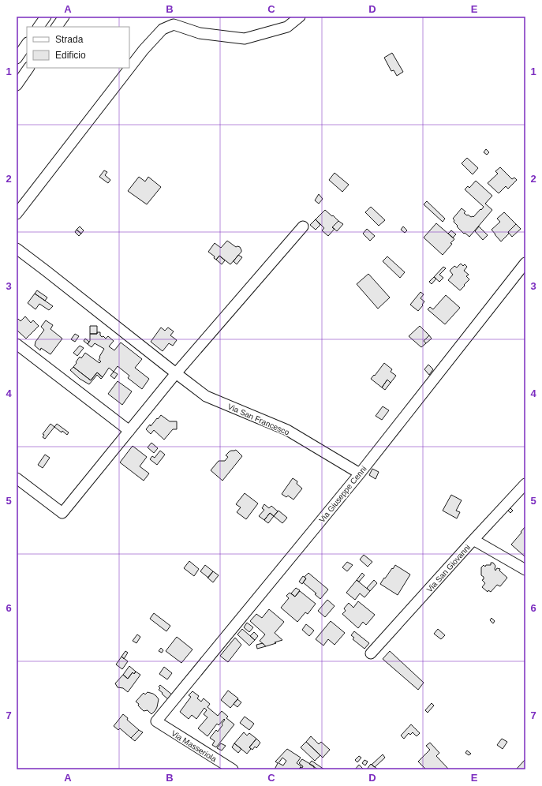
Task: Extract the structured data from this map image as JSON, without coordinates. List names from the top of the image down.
{
  "streets": {
    "street": [
      "Via San Francesco",
      "Via Giuseppe Cenni",
      "Via San Giovanni",
      "Via Masseriola"
    ]
  },
  "crossings": [
    ["Via San Francesco", "Via Giuseppe Cenni"],
    ["Via Giuseppe Cenni", "Via Masseriola"]
  ],
  "legend": ["Strada", "Edificio"],
  "grid": {
    "columns": [
      "A",
      "B",
      "C",
      "D",
      "E"
    ],
    "rows": [
      "1",
      "2",
      "3",
      "4",
      "5",
      "6",
      "7"
    ]
  }
}
